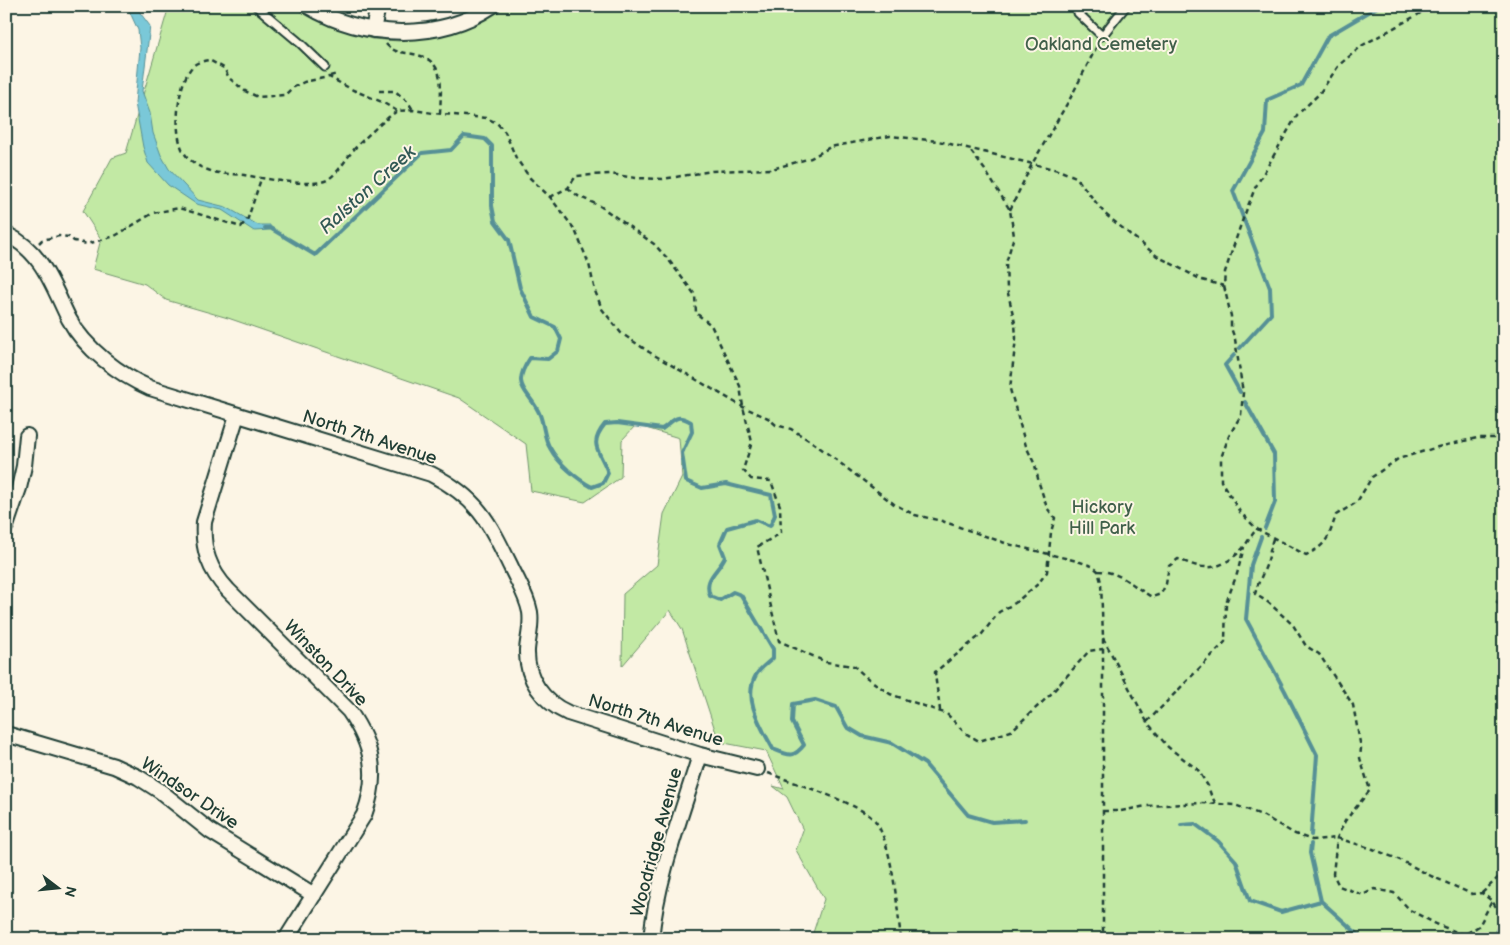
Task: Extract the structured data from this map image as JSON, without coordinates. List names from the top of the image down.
{
  "streets": {
    "street": [
      "North 7th Avenue",
      "Winston Drive",
      "Windsor Drive",
      "Woodridge Avenue"
    ]
  },
  "crossings": [
    ["North 7th Avenue", "Winston Drive"],
    ["North 7th Avenue", "Woodridge Avenue"],
    ["Winston Drive", "Windsor Drive"]
  ],
  "water": ["Ralston Creek"],
  "parks": ["Oakland Cemetery", "Hickory Hill Park"],
  "north": "right"
}
